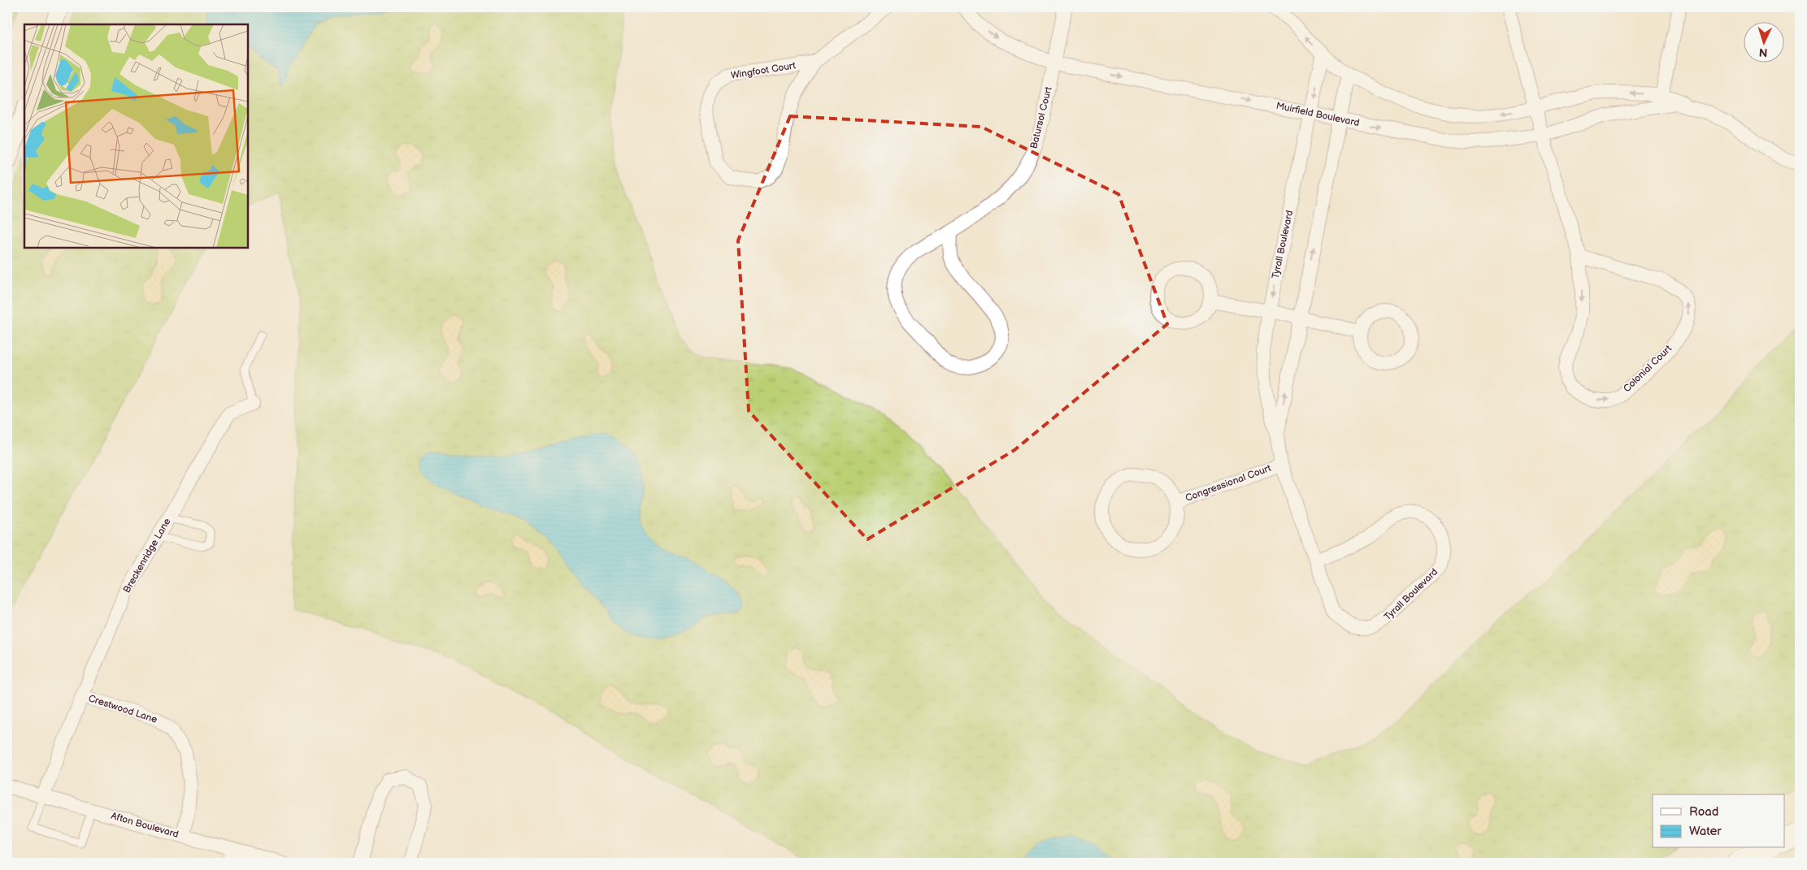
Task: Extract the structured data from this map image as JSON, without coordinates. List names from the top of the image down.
{
  "streets": {
    "street": [
      "Wingfoot Court",
      "Muirfield Boulevard",
      "Batursol Court",
      "Tyrall Boulevard",
      "Colonial Court",
      "Congressional Court",
      "Breckenridge Lane",
      "Crestwood Lane",
      "Afton Boulevard"
    ]
  },
  "crossings": [
    ["Muirfield Boulevard", "Batursol Court"],
    ["Muirfield Boulevard", "Tyrall Boulevard"],
    ["Muirfield Boulevard", "Colonial Court"],
    ["Tyrall Boulevard", "Congressional Court"],
    ["Breckenridge Lane", "Crestwood Lane"],
    ["Breckenridge Lane", "Afton Boulevard"],
    ["Crestwood Lane", "Afton Boulevard"]
  ],
  "legend": ["Road", "Water"],
  "north": "bottom"
}
